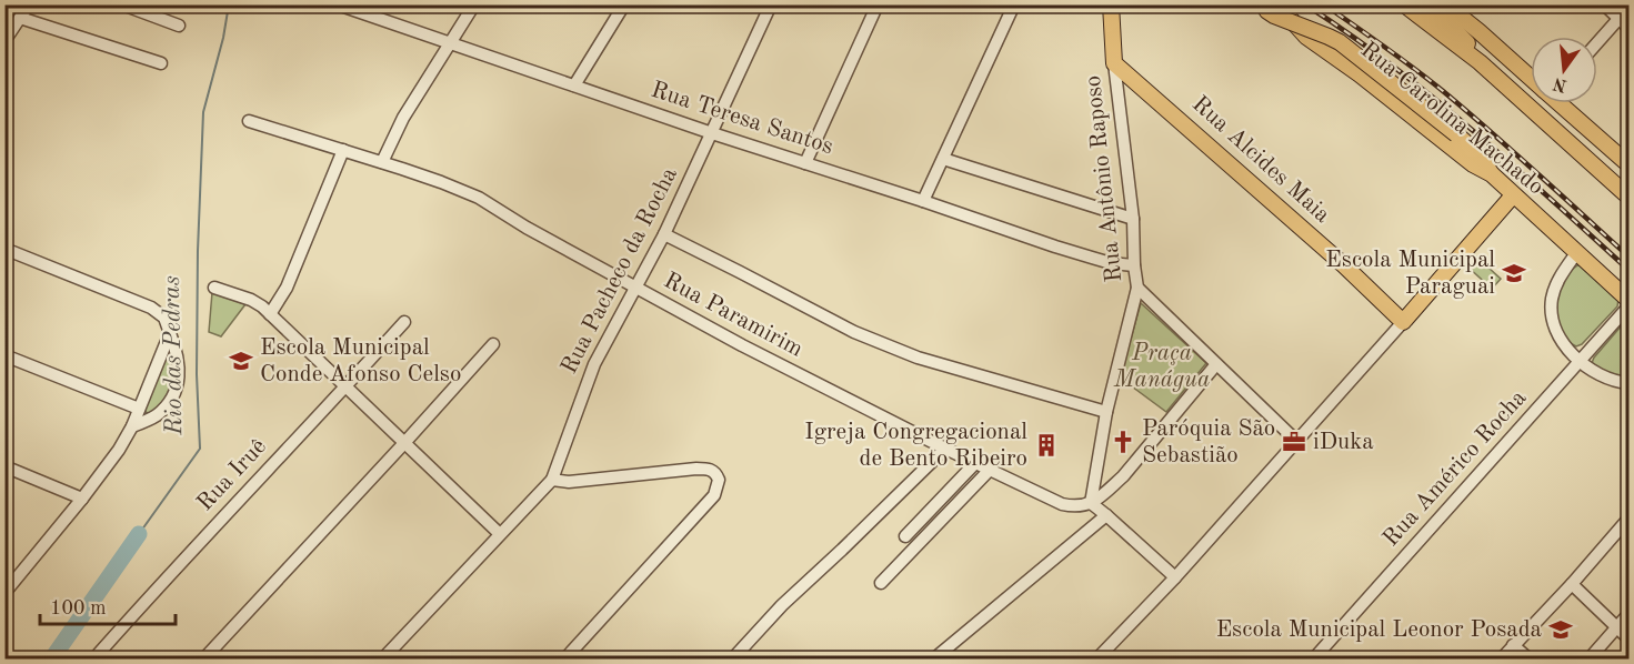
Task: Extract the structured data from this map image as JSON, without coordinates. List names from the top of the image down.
{
  "streets": {
    "main road": ["Rua Carolina Machado", "Rua Alcides Maia", "Rua Antônio Raposo"],
    "street": [
      "Rua Teresa Santos",
      "Rua Pacheco da Rocha",
      "Rua Paramirim",
      "Rua Américo Rocha",
      "Rua Iruê"
    ]
  },
  "crossings": [
    ["Rua Teresa Santos", "Rua Antônio Raposo"],
    ["Rua Teresa Santos", "Rua Pacheco da Rocha"],
    ["Rua Alcides Maia", "Rua Antônio Raposo"],
    ["Rua Pacheco da Rocha", "Rua Paramirim"]
  ],
  "water": ["Rio das Pedras"],
  "parks": ["Praça Manágua"],
  "places": {
    "school or university": ["Escola Municipal Paraguai", "Escola Municipal Conde Afonso Celso", "Escola Municipal Leonor Posada"],
    "church": ["Paróquia São Sebastião"],
    "office": ["iDuka"],
    "building": ["Igreja Congregacional de Bento Ribeiro"]
  },
  "scale_bar": "100 m",
  "north": "bottom"
}
